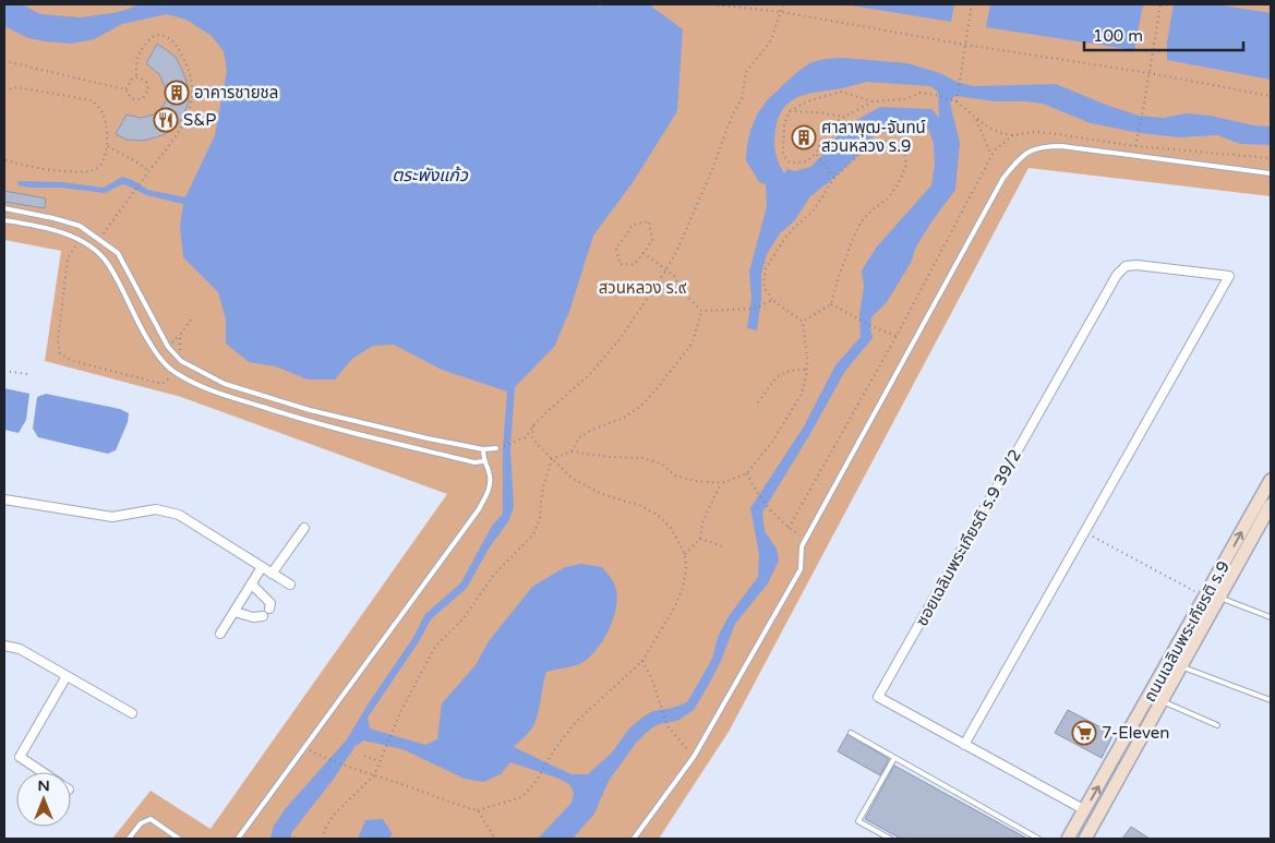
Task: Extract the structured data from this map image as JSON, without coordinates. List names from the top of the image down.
{
  "streets": {
    "main road": ["ถนนเฉลิมพระเกียรติ ร.9"],
    "street": ["ซอยเฉลิมพระเกียรติ ร.9 39/2"]
  },
  "crossings": [
    ["ซอยเฉลิมพระเกียรติ ร.9 39/2", "ถนนเฉลิมพระเกียรติ ร.9"]
  ],
  "water": ["ตระพังแก้ว"],
  "parks": ["สวนหลวง ร.๙"],
  "places": {
    "building": ["อาคารชายชล", "ศาลาพุฒ-จันทน์ สวนหลวง ร.9"],
    "restaurant": ["S&P"],
    "supermarket": ["7-Eleven"]
  },
  "scale_bar": "100 m",
  "north": "top"
}
